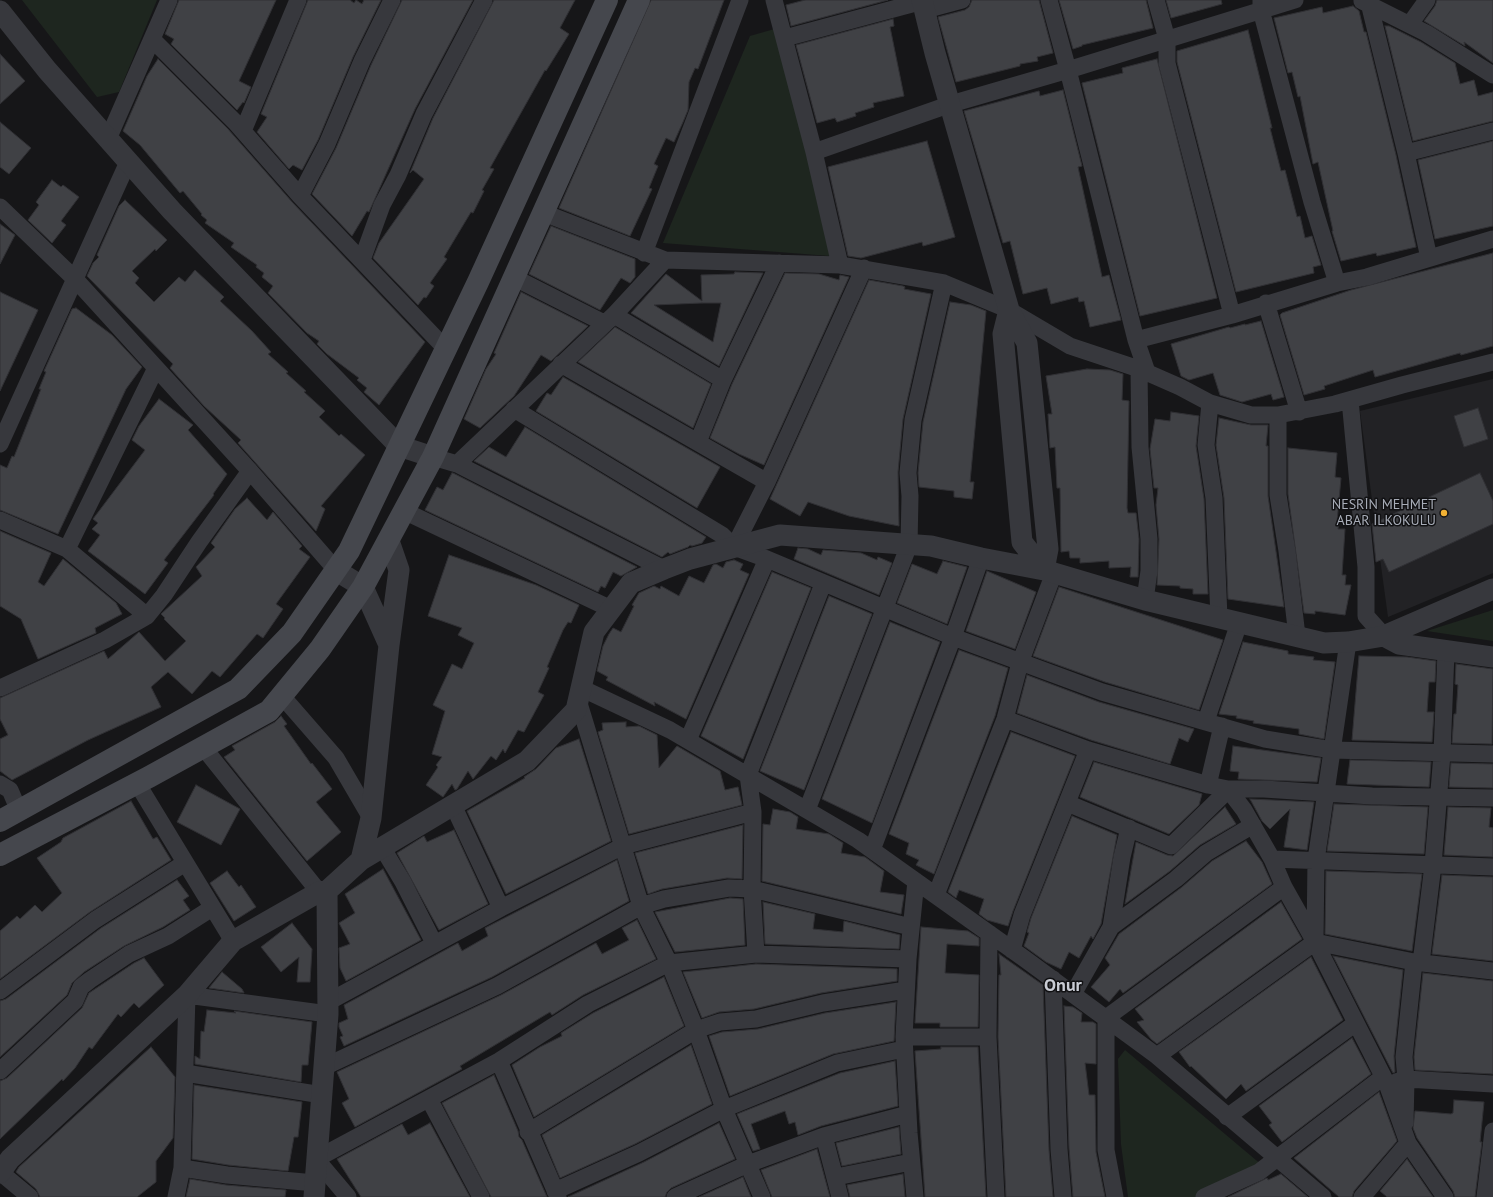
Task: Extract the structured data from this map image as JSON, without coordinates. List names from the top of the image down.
{
  "districts": ["Onur"],
  "places": ["NESRİN MEHMET ABAR İLKOKULU"]
}
